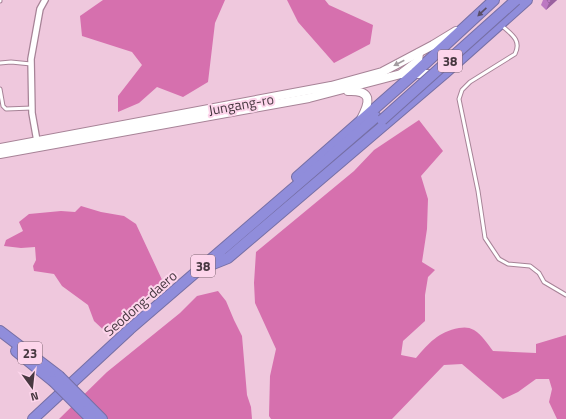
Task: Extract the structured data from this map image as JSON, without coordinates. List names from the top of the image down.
{
  "streets": {
    "highway": ["38", "Seodong-daero", "23"],
    "main road": ["Jungang-ro"]
  },
  "crossings": [
    ["38", "Seodong-daero"]
  ],
  "north": "bottom"
}
